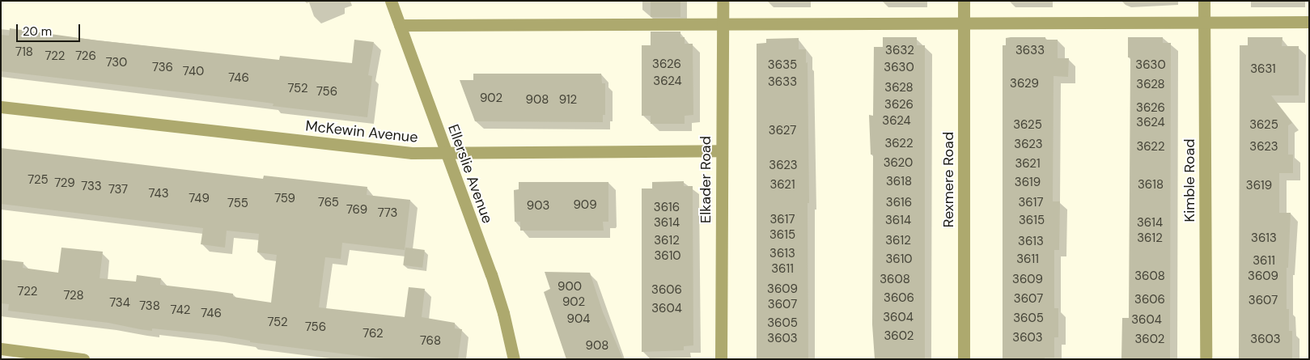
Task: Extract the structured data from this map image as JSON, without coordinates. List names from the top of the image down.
{
  "streets": {
    "street": [
      "McKewin Avenue",
      "Ellerslie Avenue",
      "Elkader Road",
      "Rexmere Road",
      "Kimble Road"
    ]
  },
  "crossings": [
    ["McKewin Avenue", "Ellerslie Avenue"],
    ["McKewin Avenue", "Elkader Road"]
  ],
  "house_numbers": [
    "3632",
    "3633",
    "718",
    "722",
    "726",
    "730",
    "3626",
    "3635",
    "3630",
    "736",
    "3630",
    "3631",
    "740",
    "746",
    "3624",
    "3633",
    "3629",
    "3628",
    "3628",
    "752",
    "756",
    "902",
    "908",
    "912",
    "3626",
    "3626",
    "3624",
    "3624",
    "3625",
    "3625",
    "3627",
    "3622",
    "3623",
    "3622",
    "3623",
    "3620",
    "3621",
    "3623",
    "725",
    "3618",
    "3619",
    "729",
    "3621",
    "3618",
    "3619",
    "733",
    "737",
    "743",
    "749",
    "759",
    "765",
    "3616",
    "3617",
    "755",
    "909",
    "903",
    "3616",
    "769",
    "773",
    "3617",
    "3614",
    "3615",
    "3614",
    "3614",
    "3615",
    "3612",
    "3613",
    "3612",
    "3612",
    "3613",
    "3613",
    "3610",
    "3610",
    "3611",
    "3611",
    "3611",
    "3608",
    "3609",
    "3608",
    "3609",
    "900",
    "3609",
    "3606",
    "722",
    "728",
    "3606",
    "3607",
    "3606",
    "3607",
    "902",
    "734",
    "3607",
    "738",
    "3604",
    "742",
    "746",
    "3604",
    "3605",
    "904",
    "3604",
    "752",
    "3605",
    "756",
    "762",
    "3602",
    "3603",
    "3603",
    "3602",
    "3603",
    "768",
    "908"
  ],
  "scale_bar": "20 m"
}
